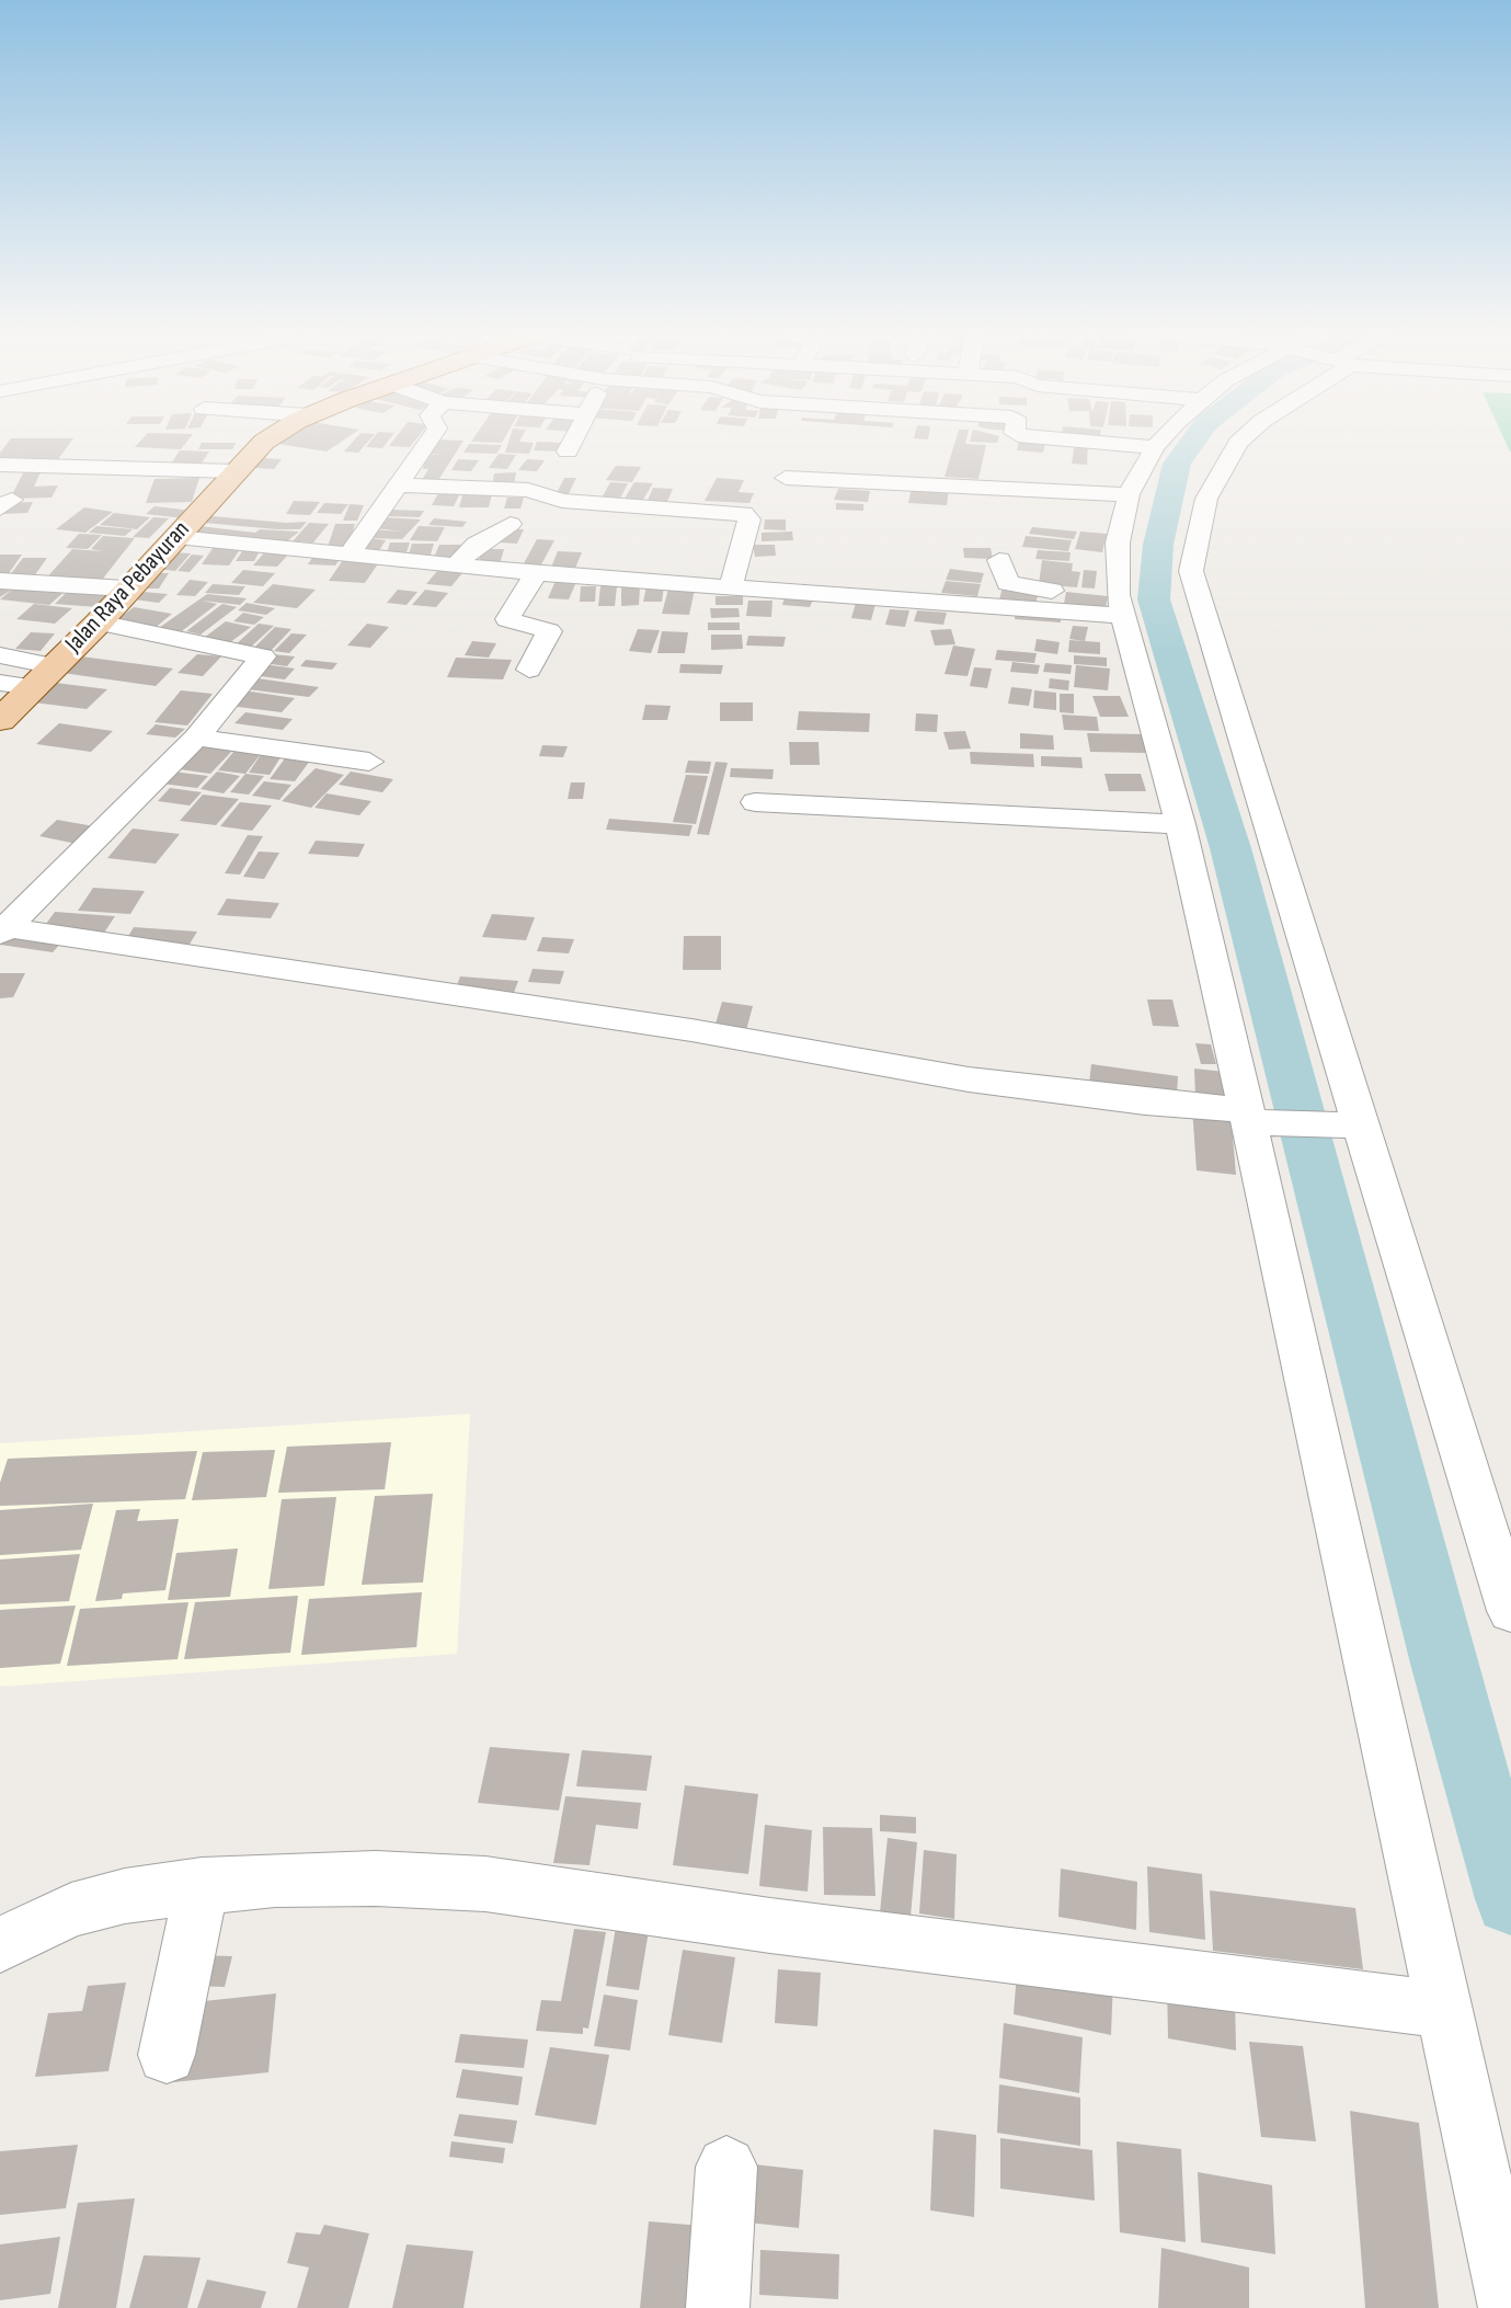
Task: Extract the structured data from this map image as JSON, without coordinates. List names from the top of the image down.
{
  "streets": {
    "main road": ["Jalan Raya Pebayuran"]
  }
}
